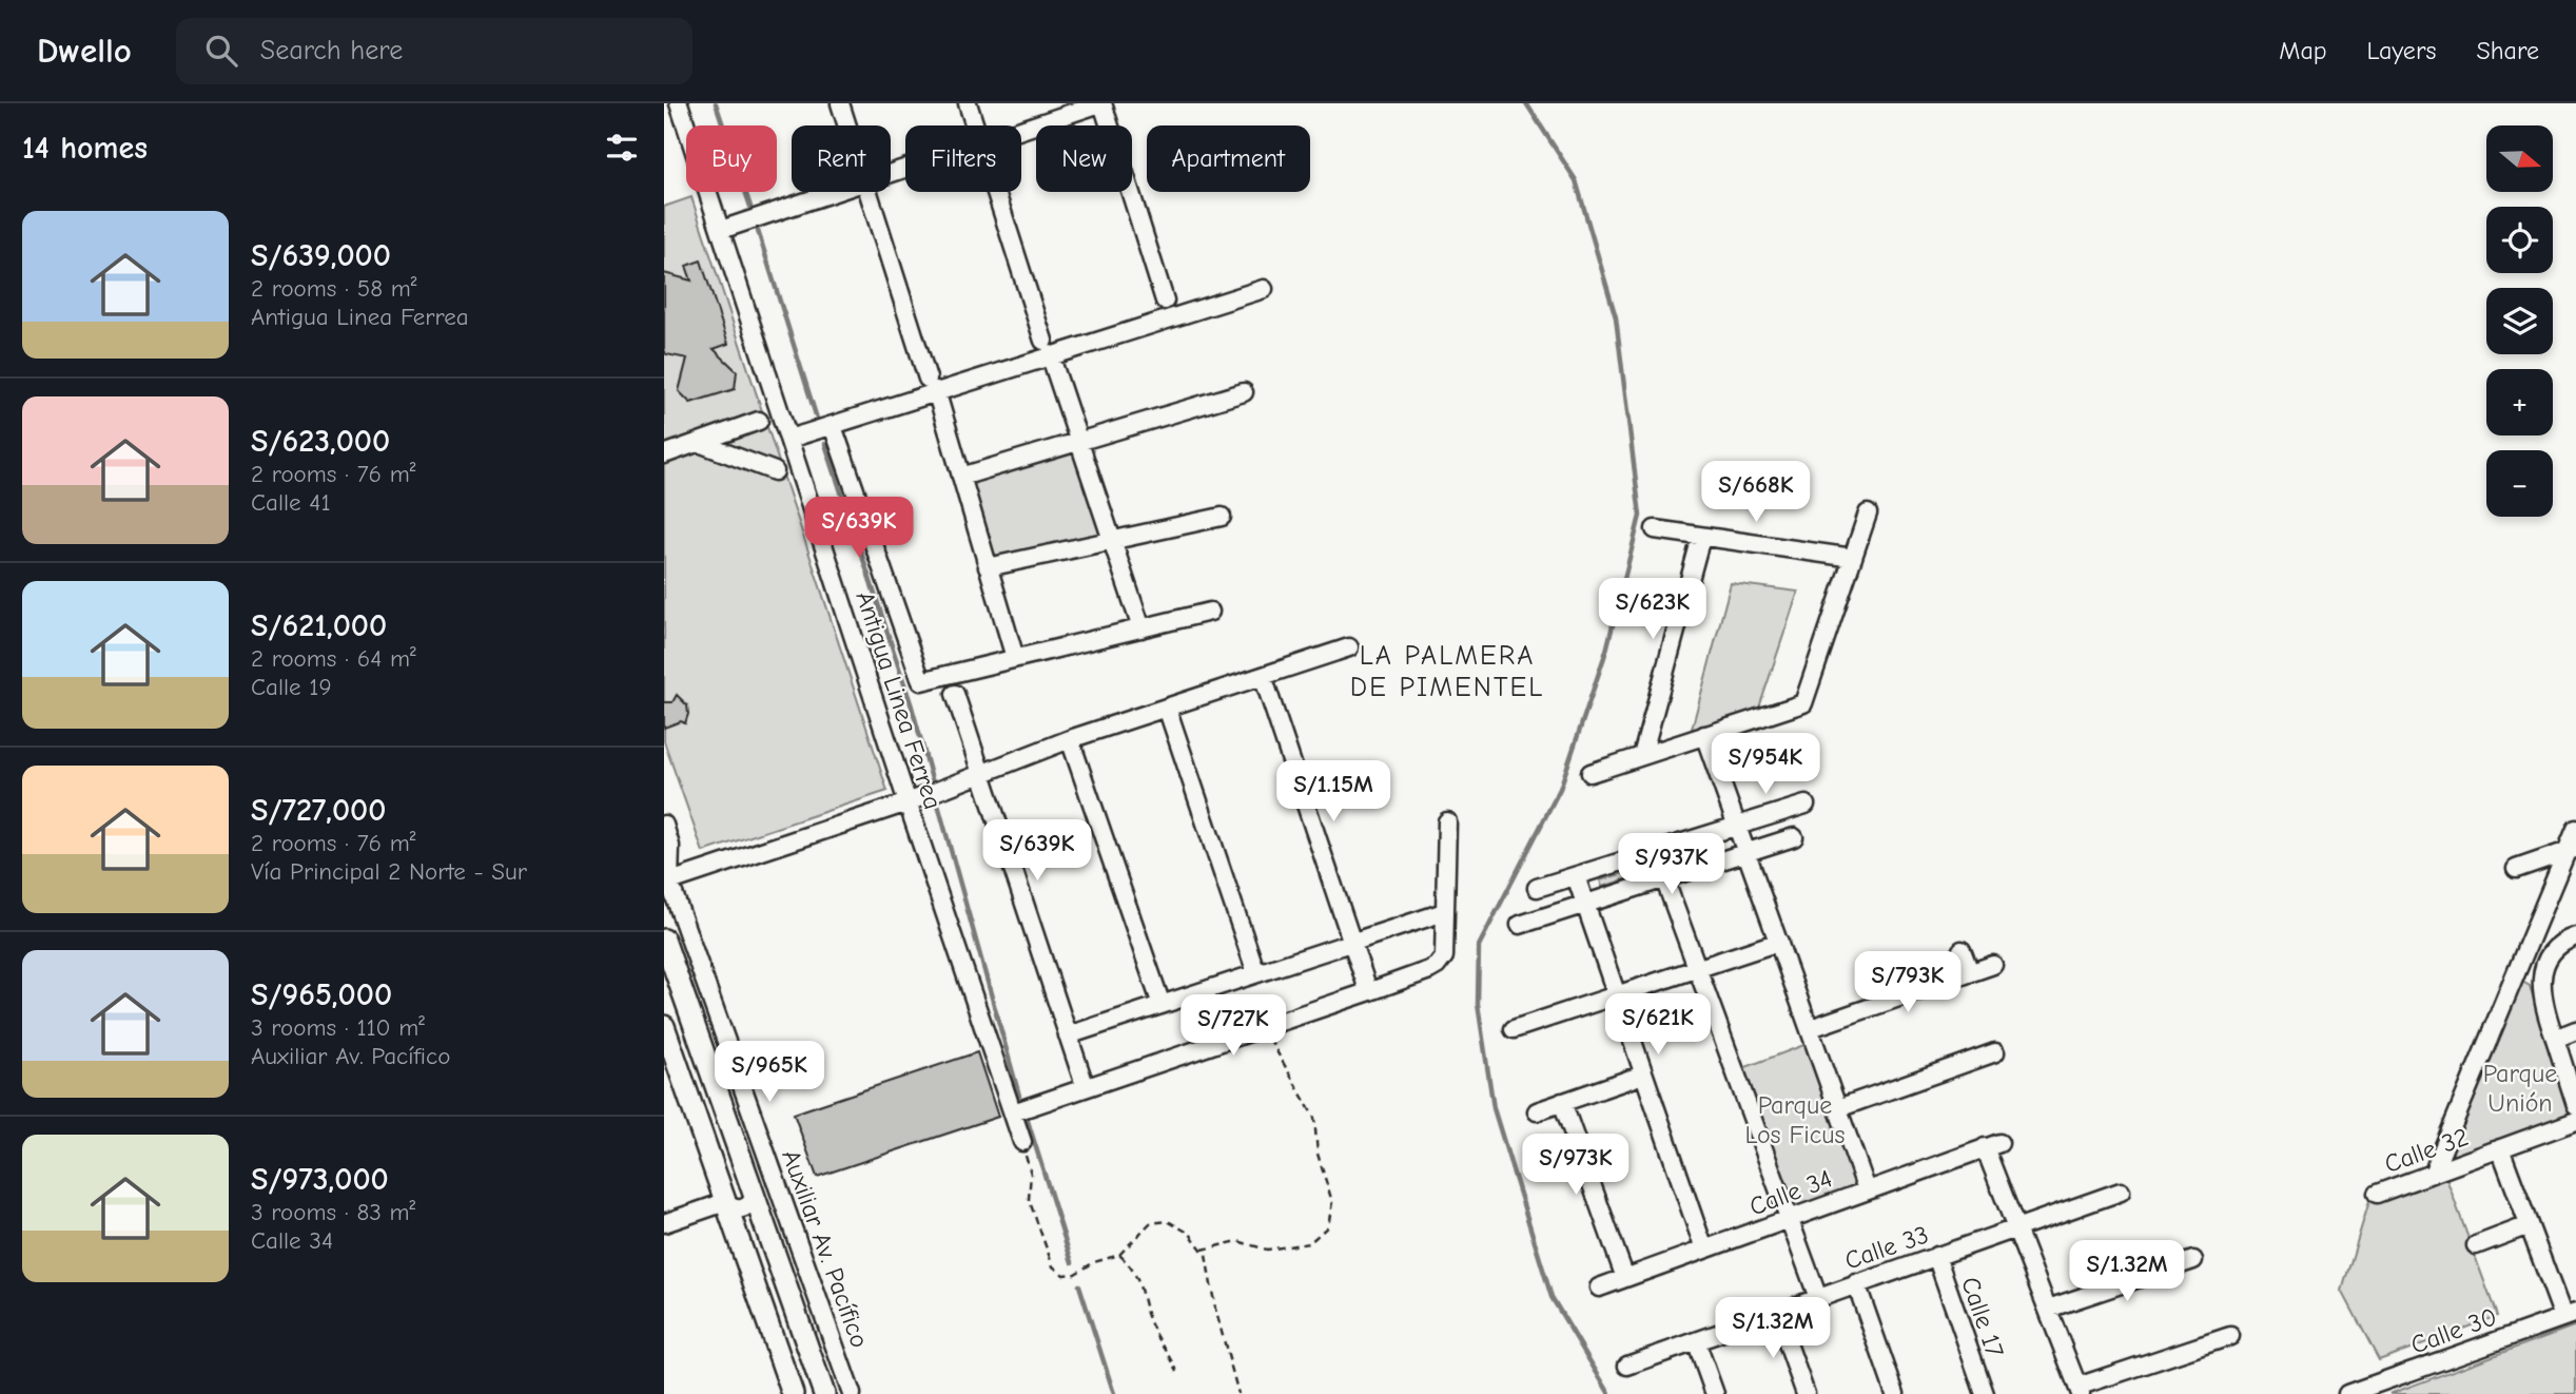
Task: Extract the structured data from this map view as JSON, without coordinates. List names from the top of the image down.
{
  "streets": {
    "street": [
      "Antigua Linea Ferrea",
      "Calle 32",
      "Calle 34",
      "Calle 33",
      "Auxiliar Av. Pacífico",
      "Calle 17",
      "Calle 30"
    ]
  },
  "crossings": [
    ["Calle 34", "Calle 33"],
    ["Calle 33", "Calle 17"]
  ],
  "districts": ["LA PALMERA DE PIMENTEL"],
  "parks": ["Parque Unión", "Parque Los Ficus"],
  "north": "right",
  "page": {
    "header": "Dwello",
    "search": "Search here",
    "nav": ["Map", "Layers", "Share"],
    "heading": "14 homes",
    "map_buttons": ["+", "−"],
    "chip": [
      "Buy",
      "Rent",
      "Filters",
      "New",
      "Apartment"
    ],
    "list": [
      {
        "name": "S/639,000",
        "note": "2 rooms · 58 m² · Antigua Linea Ferrea"
      },
      {
        "name": "S/623,000",
        "note": "2 rooms · 76 m² · Calle 41"
      },
      {
        "name": "S/621,000",
        "note": "2 rooms · 64 m² · Calle 19"
      },
      {
        "name": "S/727,000",
        "note": "2 rooms · 76 m² · Vía Principal 2 Norte - Sur"
      },
      {
        "name": "S/965,000",
        "note": "3 rooms · 110 m² · Auxiliar Av. Pacífico"
      },
      {
        "name": "S/973,000",
        "note": "3 rooms · 83 m² · Calle 34"
      }
    ],
    "price": [
      "S/668K",
      "S/639K",
      "S/623K",
      "S/954K",
      "S/1.15M",
      "S/639K",
      "S/937K",
      "S/793K",
      "S/621K",
      "S/727K",
      "S/965K",
      "S/973K",
      "S/1.32M",
      "S/1.32M"
    ]
  }
}
